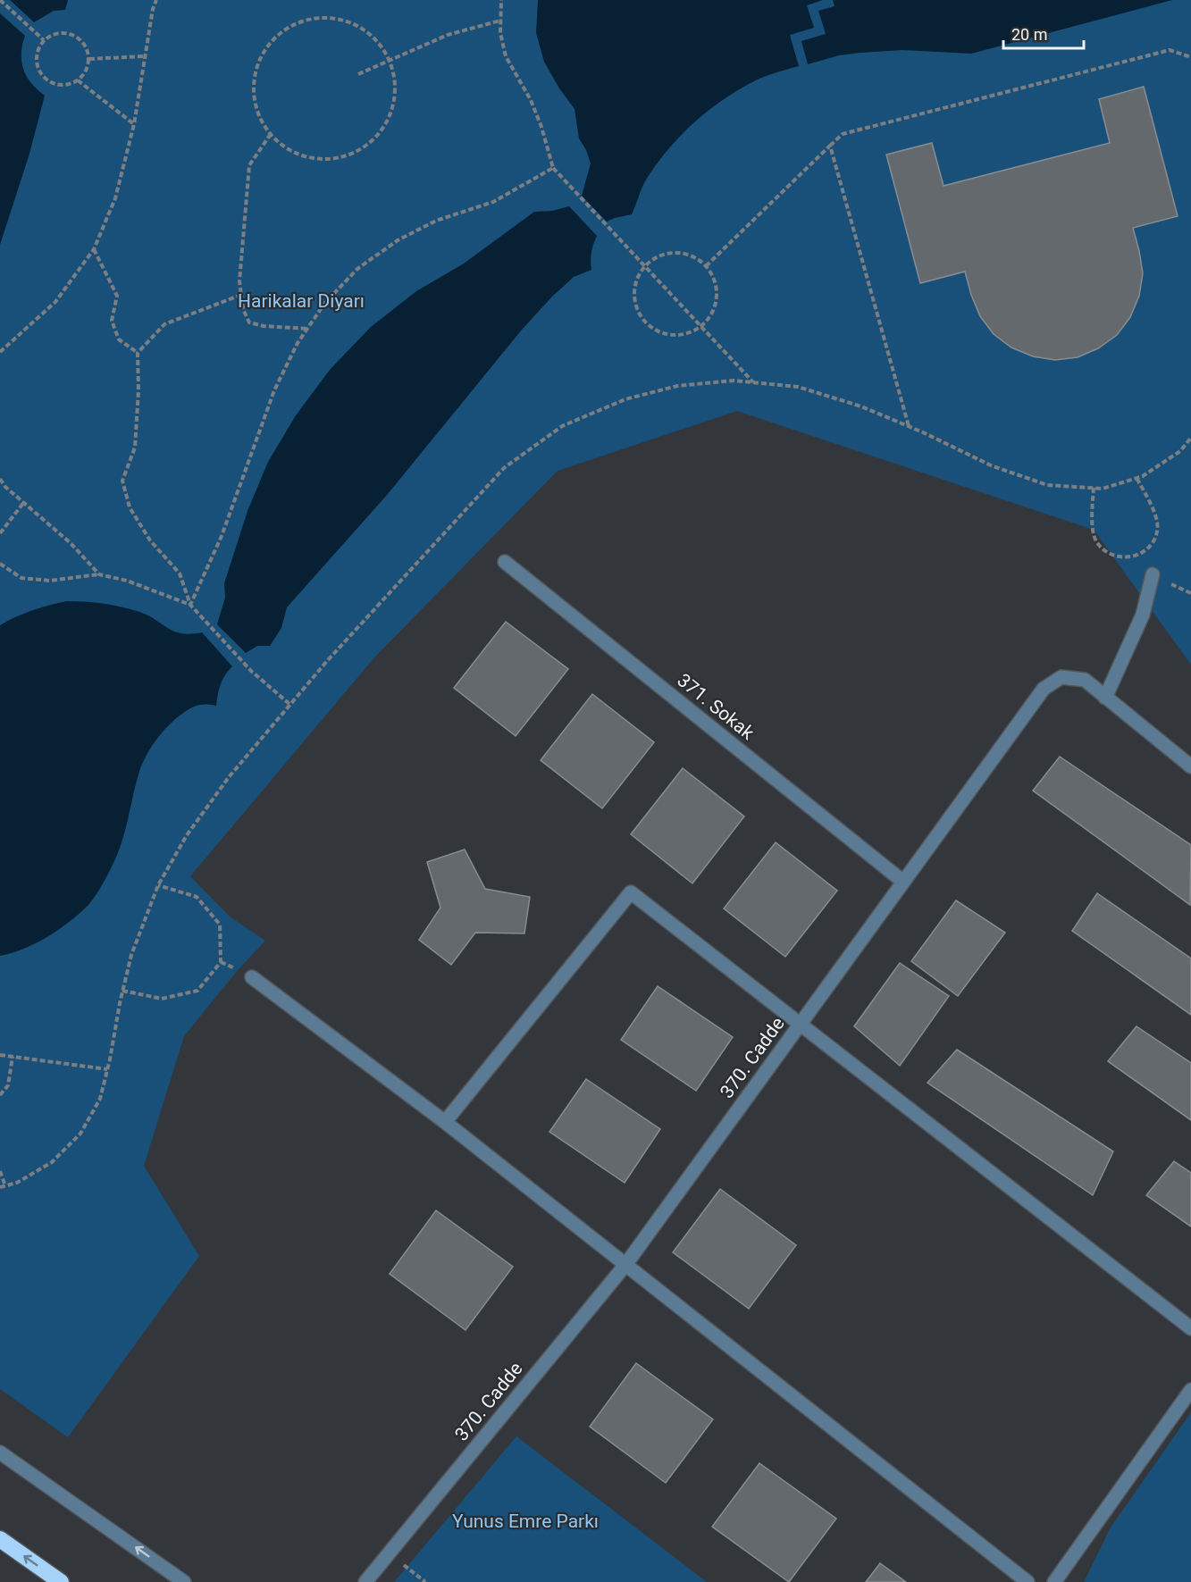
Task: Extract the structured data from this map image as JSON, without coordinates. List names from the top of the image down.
{
  "streets": {
    "street": ["371. Sokak", "370. Cadde"]
  },
  "crossings": [
    ["371. Sokak", "370. Cadde"]
  ],
  "parks": ["Harikalar Diyarı", "Yunus Emre Parkı"],
  "scale_bar": "20 m"
}
